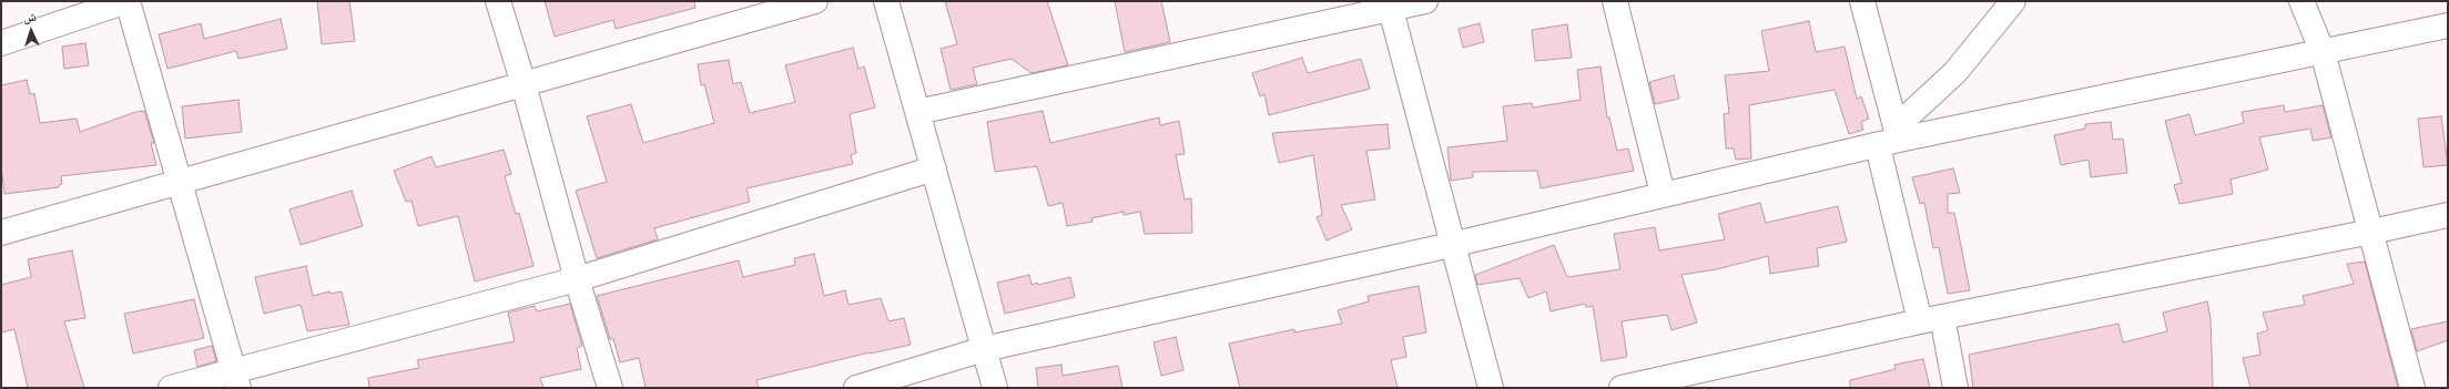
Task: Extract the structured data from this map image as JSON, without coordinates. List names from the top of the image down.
{
  "north": "top"
}
